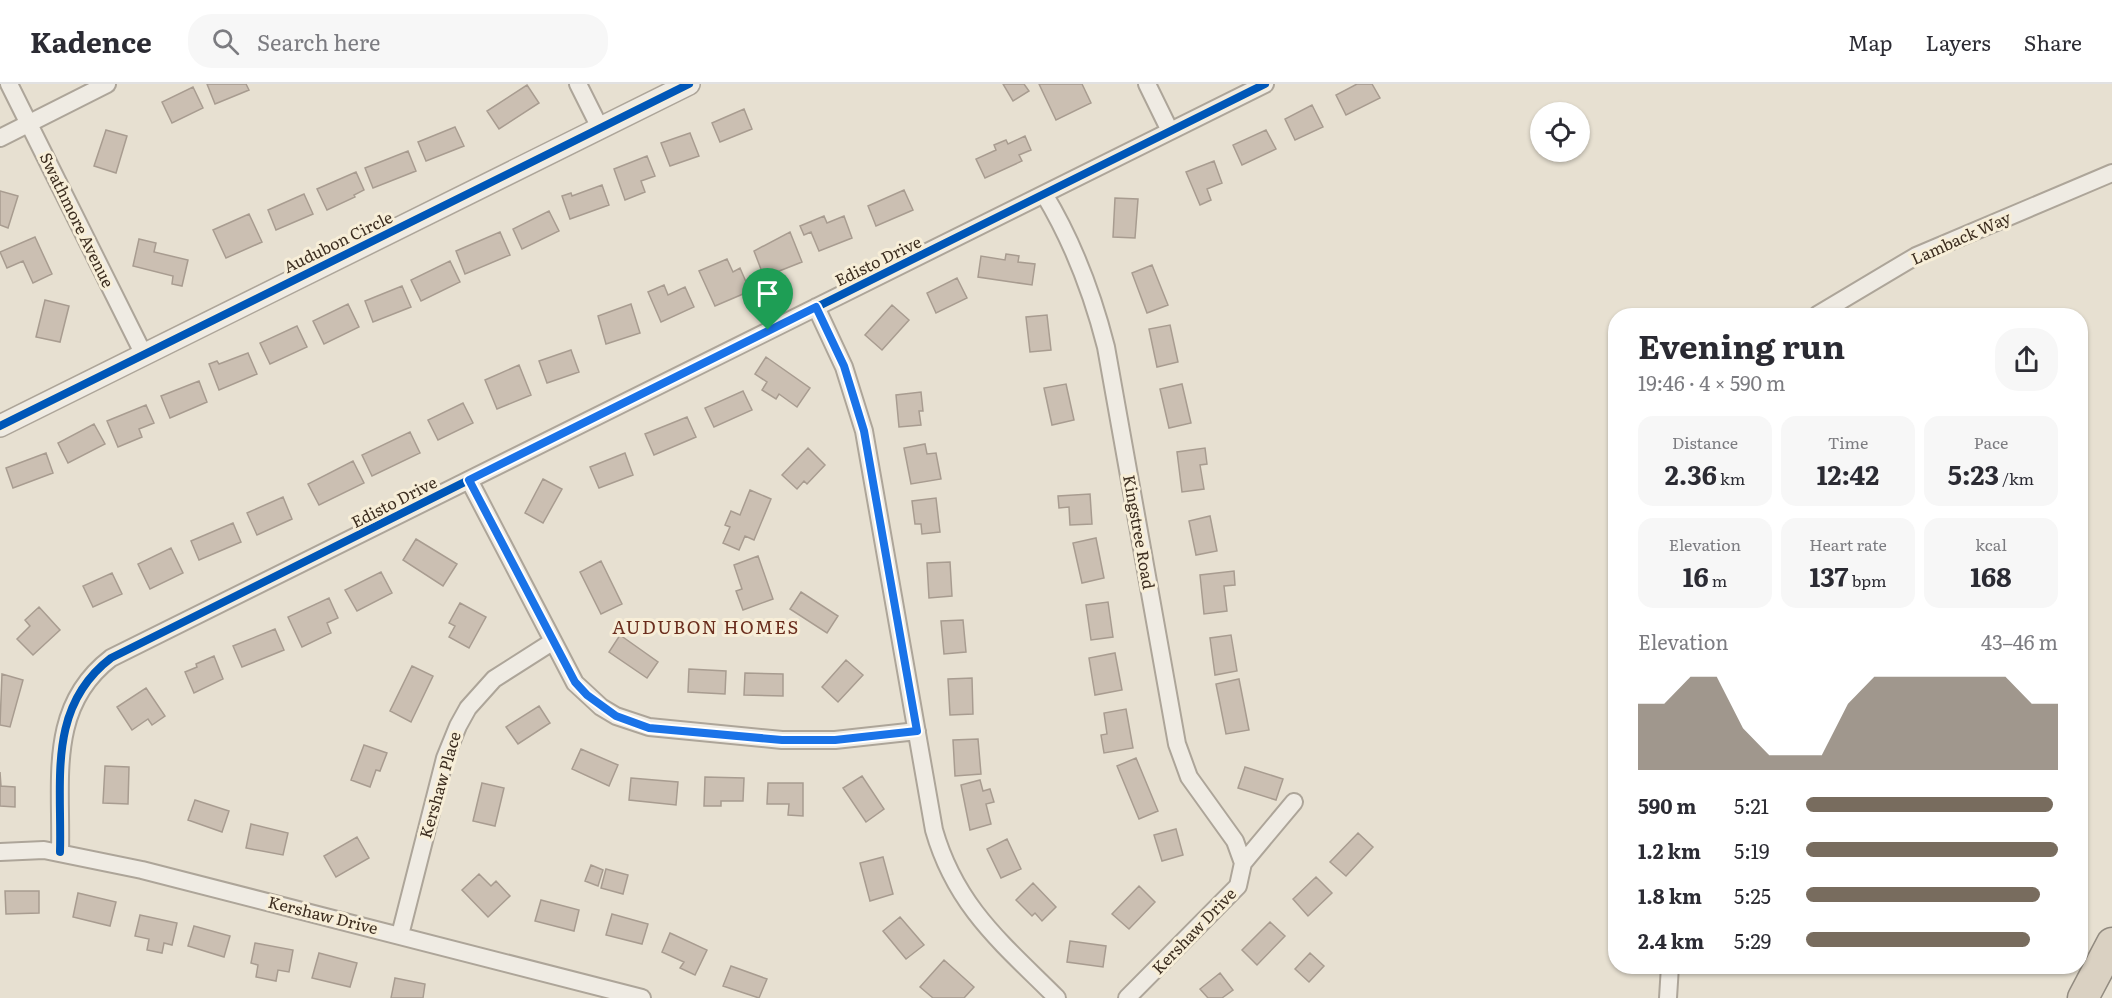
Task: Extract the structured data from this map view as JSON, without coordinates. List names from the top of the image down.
{
  "streets": {
    "street": [
      "Swathmore Avenue",
      "Lamback Way",
      "Audubon Circle",
      "Edisto Drive",
      "Kingstree Road",
      "Kershaw Place",
      "Kershaw Drive"
    ]
  },
  "crossings": [
    ["Swathmore Avenue", "Audubon Circle"],
    ["Edisto Drive", "Kingstree Road"],
    ["Edisto Drive", "Kershaw Drive"],
    ["Kingstree Road", "Kershaw Drive"],
    ["Kershaw Place", "Kershaw Drive"]
  ],
  "districts": ["AUDUBON HOMES"],
  "page": {
    "header": "Kadence",
    "search": "Search here",
    "nav": ["Map", "Layers", "Share"],
    "heading": ["Evening run", "19:46 · 4 × 590 m"],
    "stats": [
      ["Distance", "2.36 km"],
      ["Time", "12:42"],
      ["Pace", "5:23 /km"],
      ["Elevation", "16 m"],
      ["Heart rate", "137 bpm"],
      ["kcal", "168"]
    ],
    "chart": ["Elevation", "43–46 m"],
    "list": [
      {
        "name": "590 m",
        "note": "5:21"
      },
      {
        "name": "1.2 km",
        "note": "5:19"
      },
      {
        "name": "1.8 km",
        "note": "5:25"
      },
      {
        "name": "2.4 km",
        "note": "5:29"
      }
    ]
  }
}
